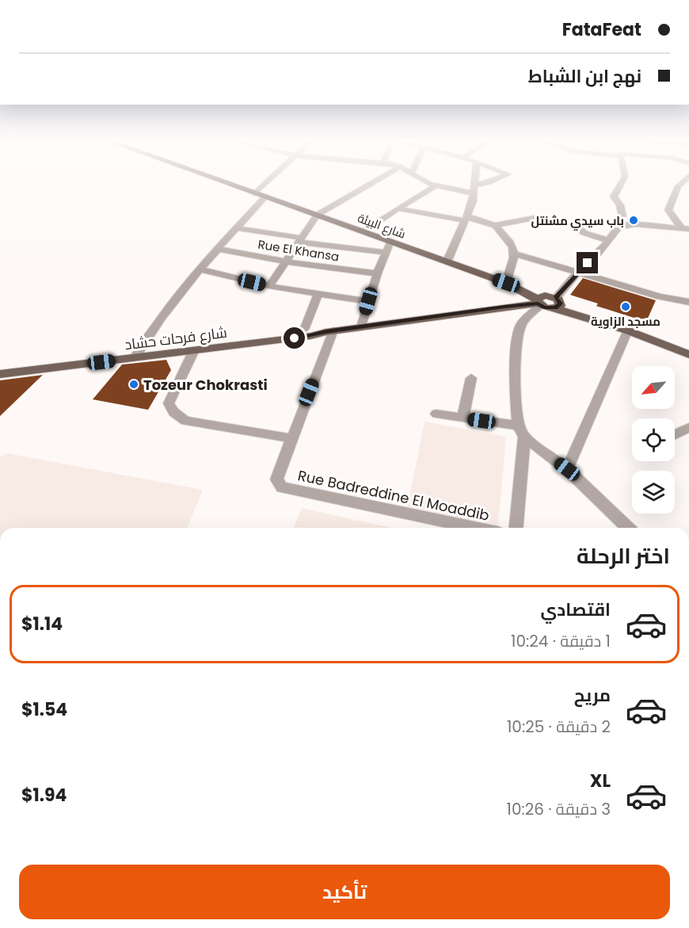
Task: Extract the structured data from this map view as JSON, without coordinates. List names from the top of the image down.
{
  "streets": {
    "main road": ["شارع البيئة", "شارع فرحات حشاد"],
    "street": ["Rue El Khansa", "Rue Badreddine El Moaddib"]
  },
  "crossings": [
    ["شارع البيئة", "شارع فرحات حشاد"],
    ["شارع فرحات حشاد", "Rue Badreddine El Moaddib"]
  ],
  "places": ["باب سيدي مشنتل", "مسجد الزاوية", "Tozeur Chokrasti"],
  "north": "bottom left",
  "page": {
    "banner": ["FataFeat", "نهج ابن الشباط"],
    "heading": "اختر الرحلة",
    "list": [
      {
        "name": "اقتصادي",
        "note": "1 دقيقة · 10:24",
        "value": "$1.14"
      },
      {
        "name": "مريح",
        "note": "2 دقيقة · 10:25",
        "value": "$1.54"
      },
      {
        "name": "XL",
        "note": "3 دقيقة · 10:26",
        "value": "$1.94"
      }
    ],
    "buttons": "تأكيد"
  }
}
